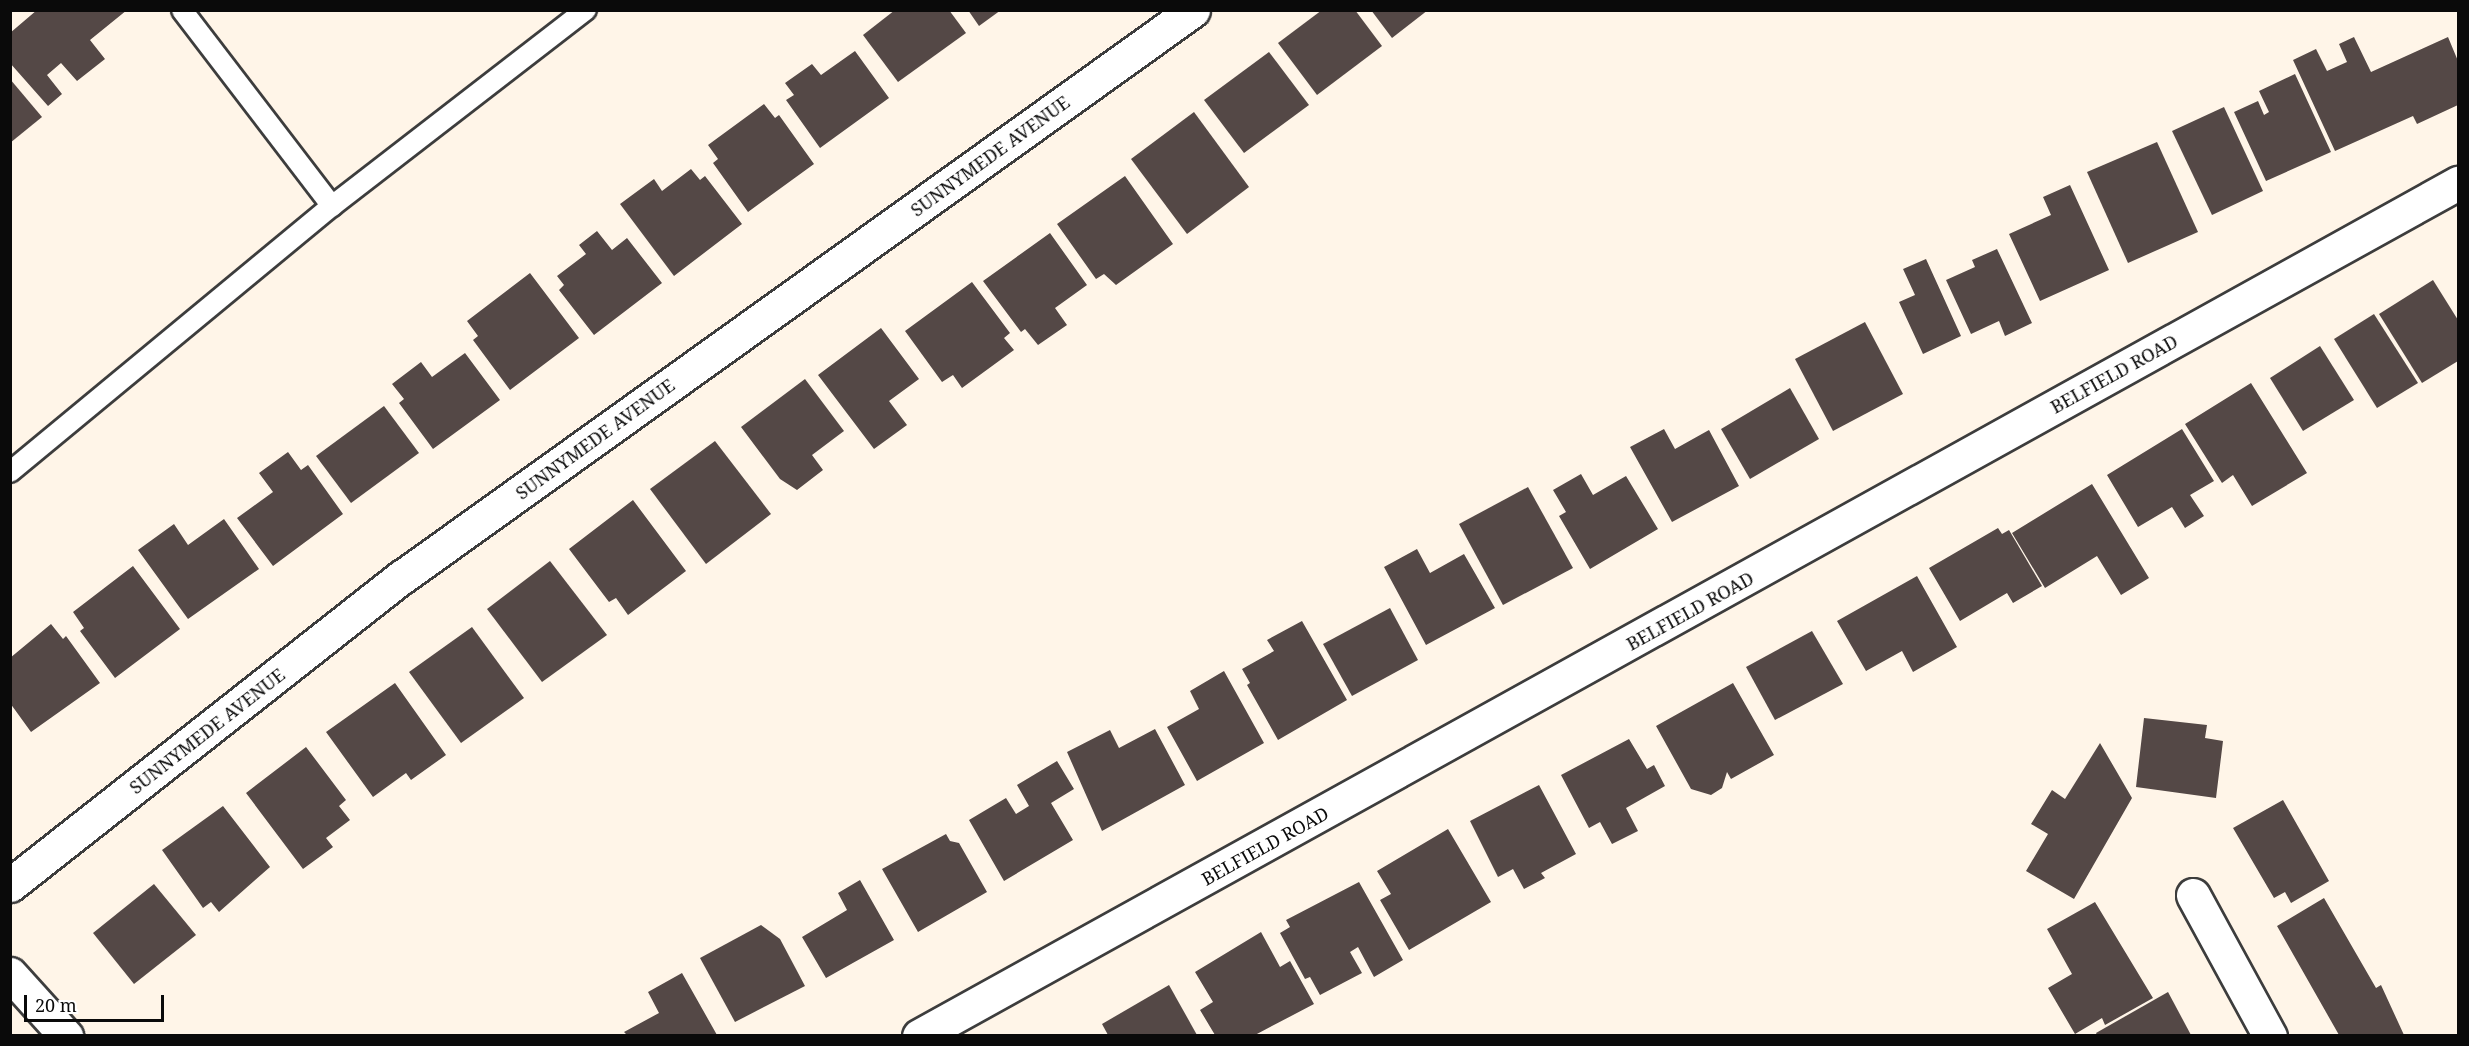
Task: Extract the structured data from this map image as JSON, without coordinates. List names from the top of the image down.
{
  "streets": {
    "street": ["SUNNYMEDE AVENUE", "BELFIELD ROAD"]
  },
  "scale_bar": "20 m"
}
